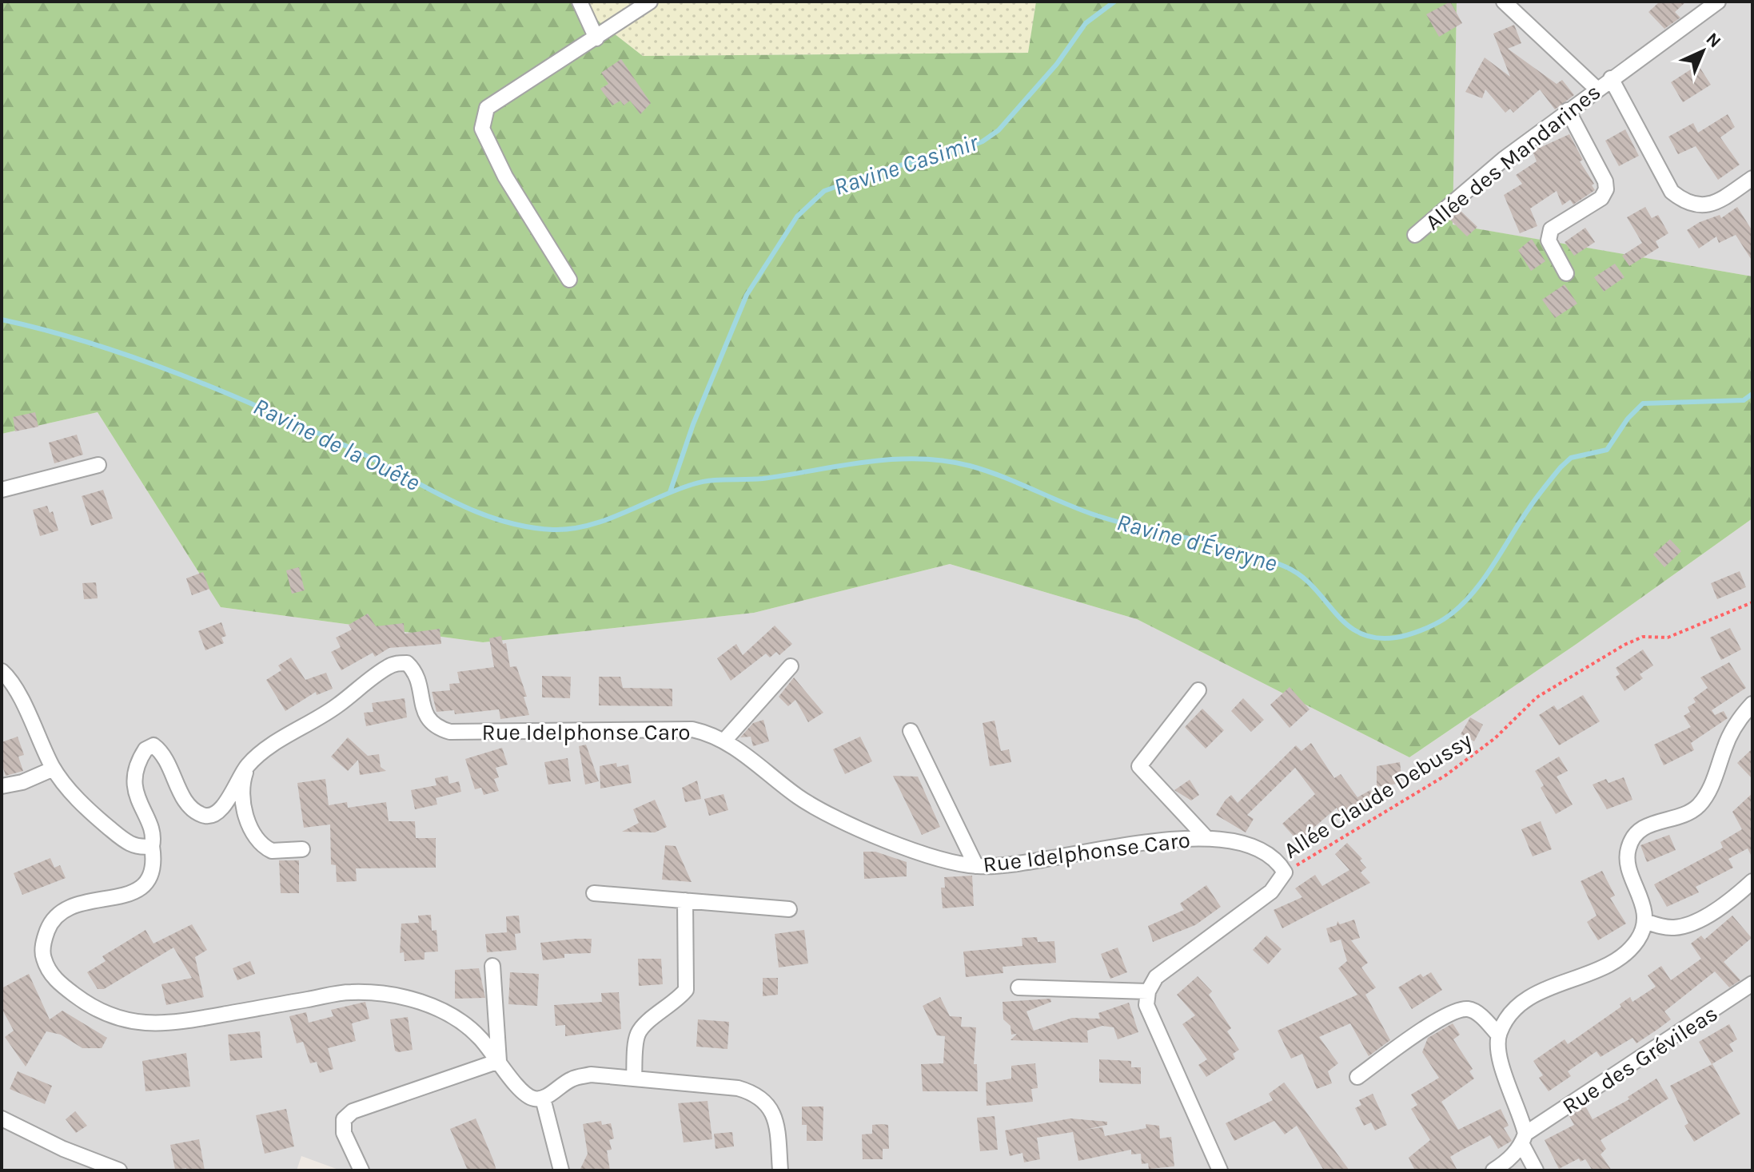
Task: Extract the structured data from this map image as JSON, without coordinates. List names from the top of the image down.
{
  "streets": {
    "street": ["Allée des Mandarines", "Rue Idelphonse Caro", "Rue des Grévileas"],
    "path": ["Allée Claude Debussy"]
  },
  "crossings": [
    ["Rue Idelphonse Caro", "Allée Claude Debussy"]
  ],
  "water": ["Ravine Casimir", "Ravine de la Ouête", "Ravine d'Éveryne"],
  "north": "top right"
}
